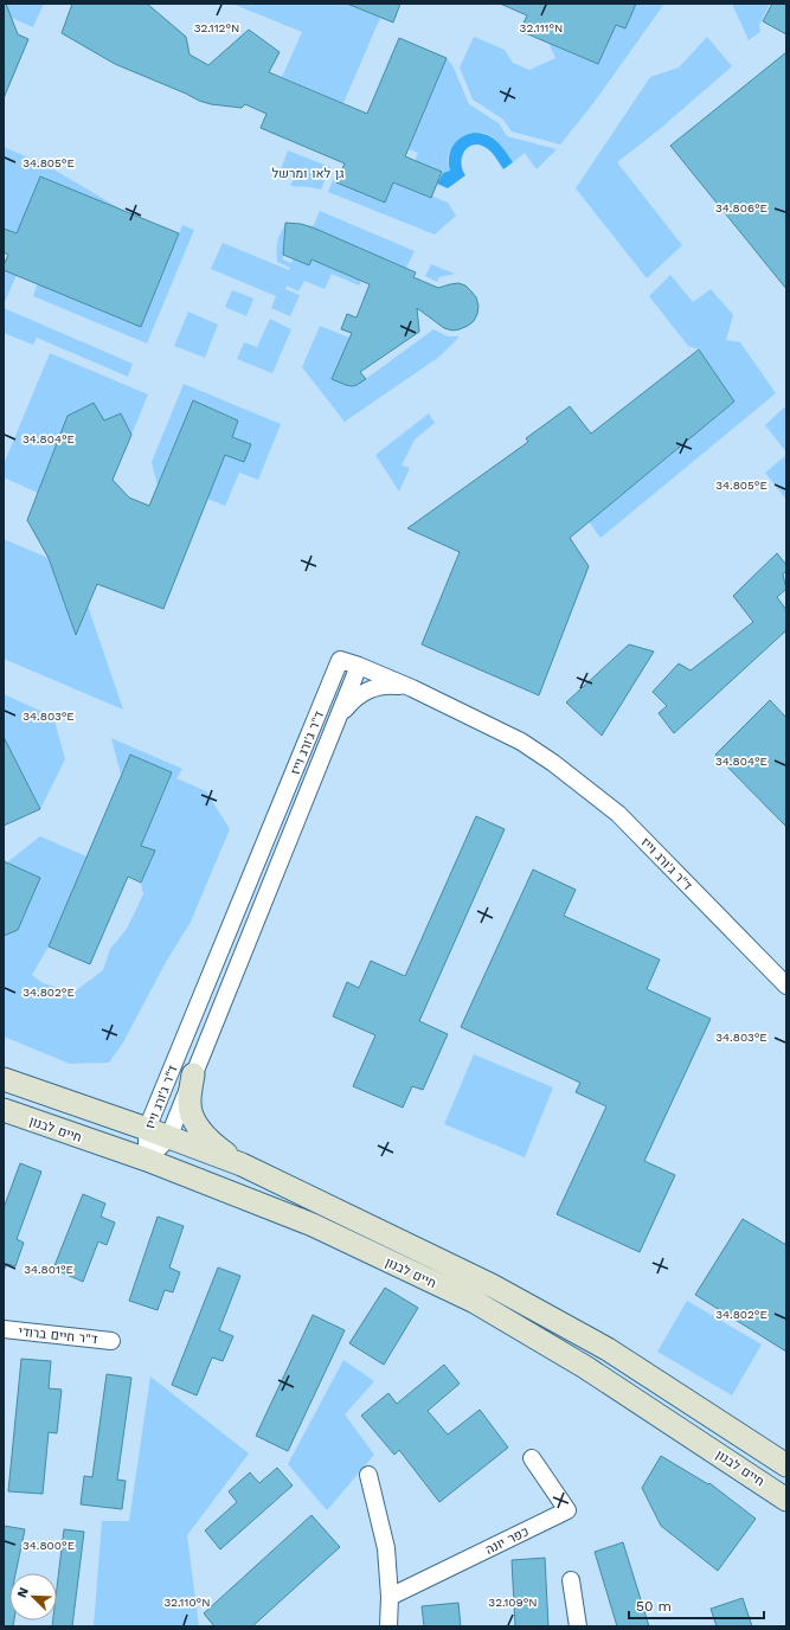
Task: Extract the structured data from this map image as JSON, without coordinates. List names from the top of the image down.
{
  "streets": {
    "main road": ["חיים לבנון"],
    "street": ["ד\"ר ג'ורג וייז", "ד\"ר חיים ברודי", "כפר יונה"]
  },
  "crossings": [
    ["ד\"ר ג'ורג וייז", "חיים לבנון"]
  ],
  "parks": ["גן לאו ומרשל"],
  "scale_bar": "50 m",
  "north": "top left",
  "coordinates": [
    "32.112°N",
    "32.111°N",
    "34.805°E",
    "34.806°E",
    "34.804°E",
    "34.803°E",
    "34.802°E",
    "34.801°E",
    "34.800°E",
    "32.110°N",
    "32.109°N"
  ]
}
